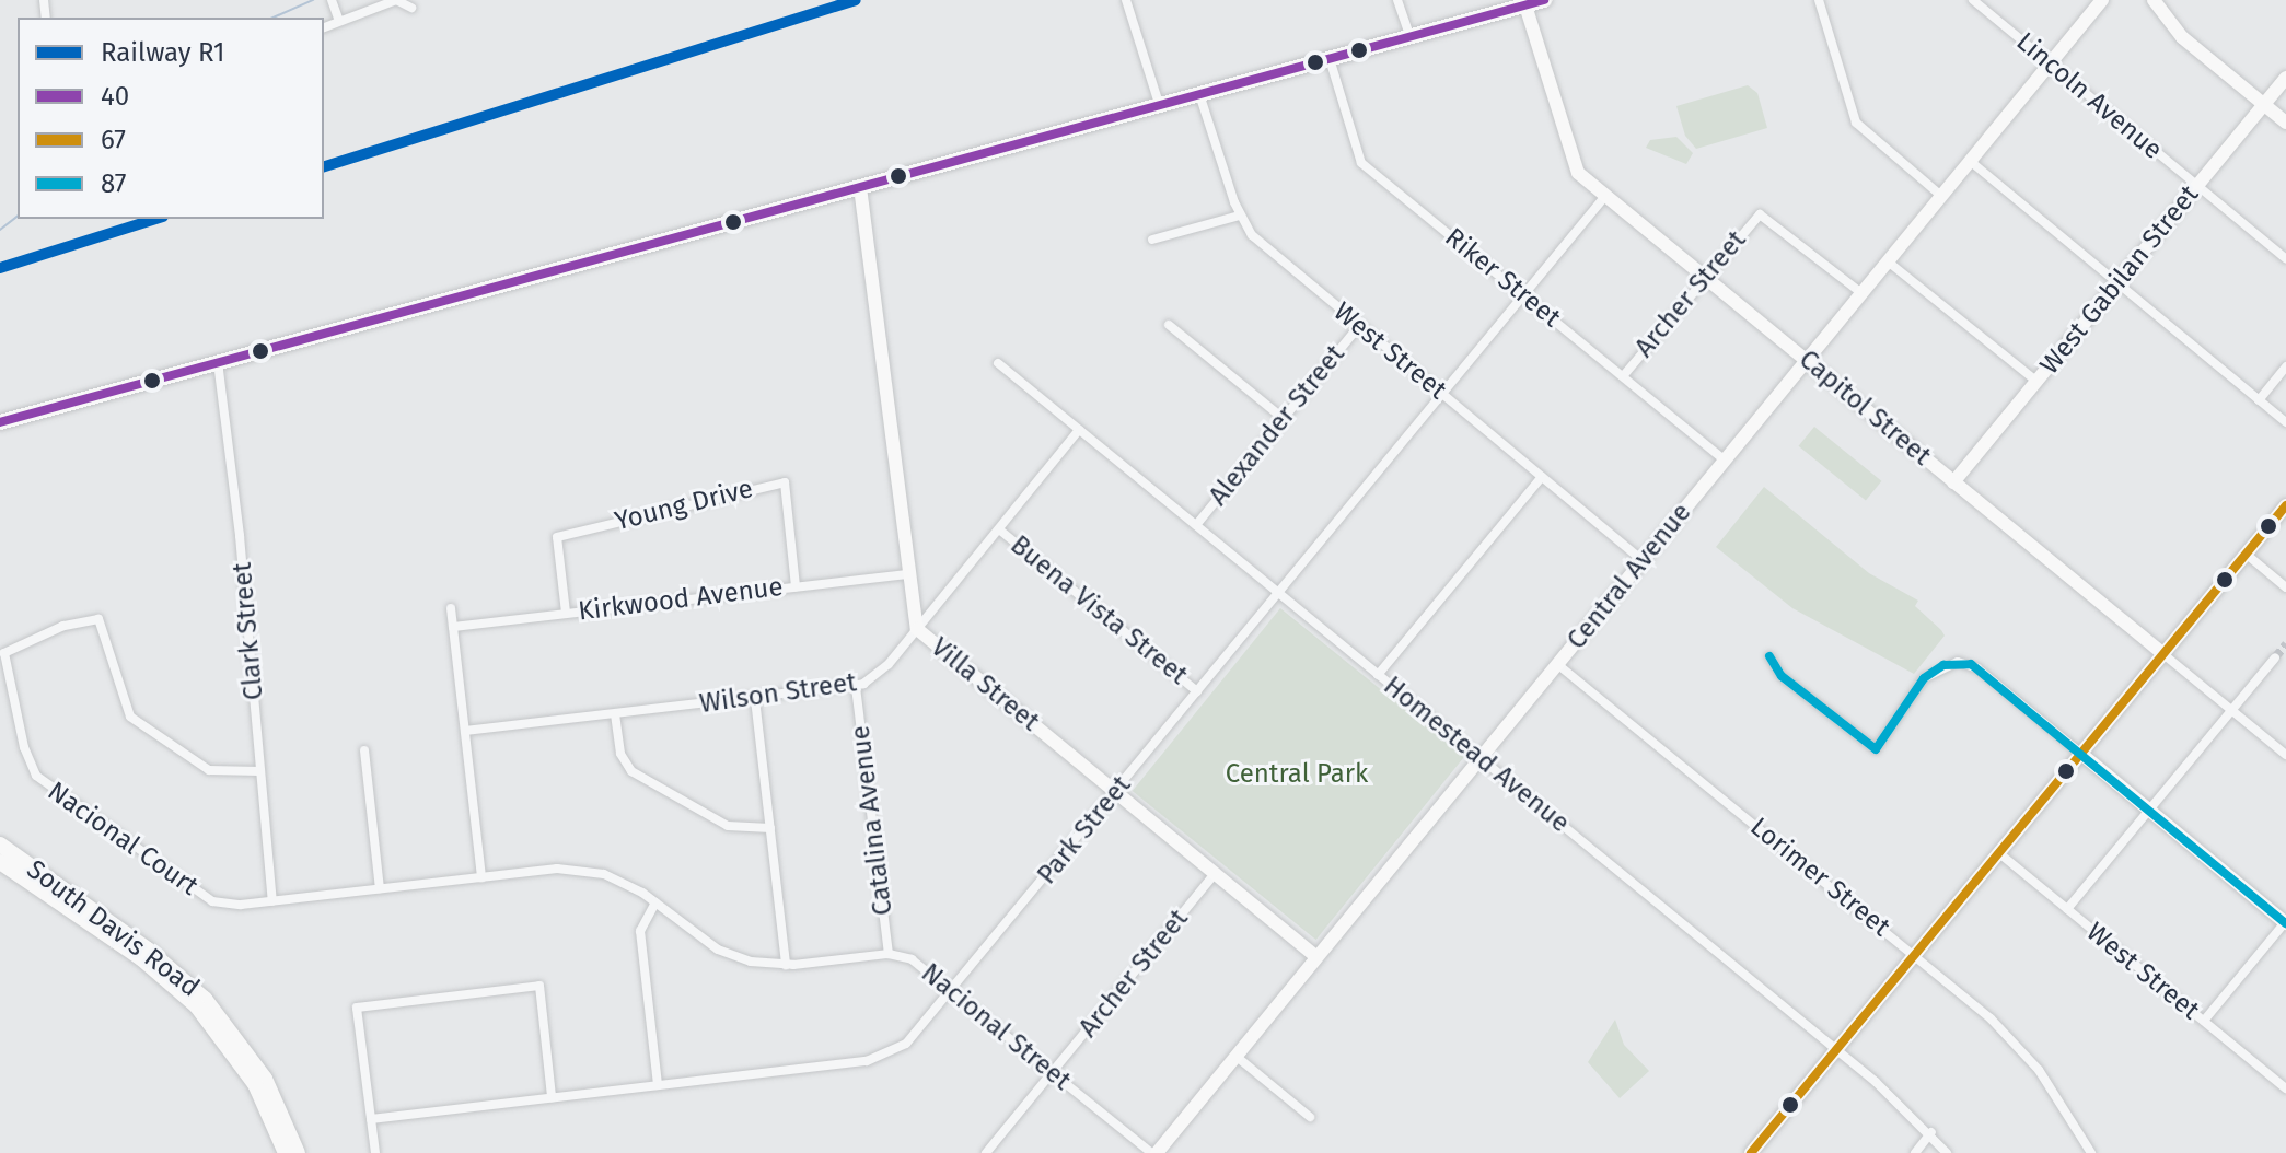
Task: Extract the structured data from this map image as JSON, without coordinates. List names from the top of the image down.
{
  "streets": {
    "main road": ["South Davis Road"],
    "street": [
      "Lincoln Avenue",
      "Riker Street",
      "West Gabilan Street",
      "Archer Street",
      "West Street",
      "Capitol Street",
      "Alexander Street",
      "Young Drive",
      "Central Avenue",
      "Kirkwood Avenue",
      "Buena Vista Street",
      "Clark Street",
      "Villa Street",
      "Wilson Street",
      "Homestead Avenue",
      "Catalina Avenue",
      "Park Street",
      "Nacional Court",
      "Lorimer Street",
      "Nacional Street"
    ]
  },
  "crossings": [
    ["Lincoln Avenue", "West Gabilan Street"],
    ["Lincoln Avenue", "Central Avenue"],
    ["Riker Street", "Archer Street"],
    ["Riker Street", "Central Avenue"],
    ["Riker Street", "Park Street"],
    ["West Gabilan Street", "Capitol Street"],
    ["Archer Street", "Capitol Street"],
    ["Archer Street", "Central Avenue"],
    ["Archer Street", "Villa Street"],
    ["Archer Street", "Nacional Street"],
    ["West Street", "Alexander Street"],
    ["West Street", "Central Avenue"],
    ["West Street", "Park Street"],
    ["Capitol Street", "Central Avenue"],
    ["Capitol Street", "Park Street"],
    ["Alexander Street", "Homestead Avenue"],
    ["Young Drive", "Kirkwood Avenue"],
    ["Central Avenue", "Villa Street"],
    ["Central Avenue", "Homestead Avenue"],
    ["Central Avenue", "Lorimer Street"],
    ["Central Avenue", "Nacional Street"],
    ["Kirkwood Avenue", "Villa Street"],
    ["Buena Vista Street", "Wilson Street"],
    ["Buena Vista Street", "Park Street"],
    ["Clark Street", "Nacional Court"],
    ["Clark Street", "Nacional Street"],
    ["Villa Street", "Wilson Street"],
    ["Villa Street", "Park Street"],
    ["Wilson Street", "Homestead Avenue"],
    ["Wilson Street", "Catalina Avenue"],
    ["Homestead Avenue", "Park Street"],
    ["Catalina Avenue", "Nacional Street"],
    ["Park Street", "Nacional Street"],
    ["Nacional Court", "Nacional Street"]
  ],
  "parks": ["Central Park"],
  "lines": [
    "rail line R1",
    "transit line 40",
    "transit line 67",
    "transit line 87"
  ],
  "legend": [
    "Railway R1",
    "40",
    "67",
    "87"
  ]
}
